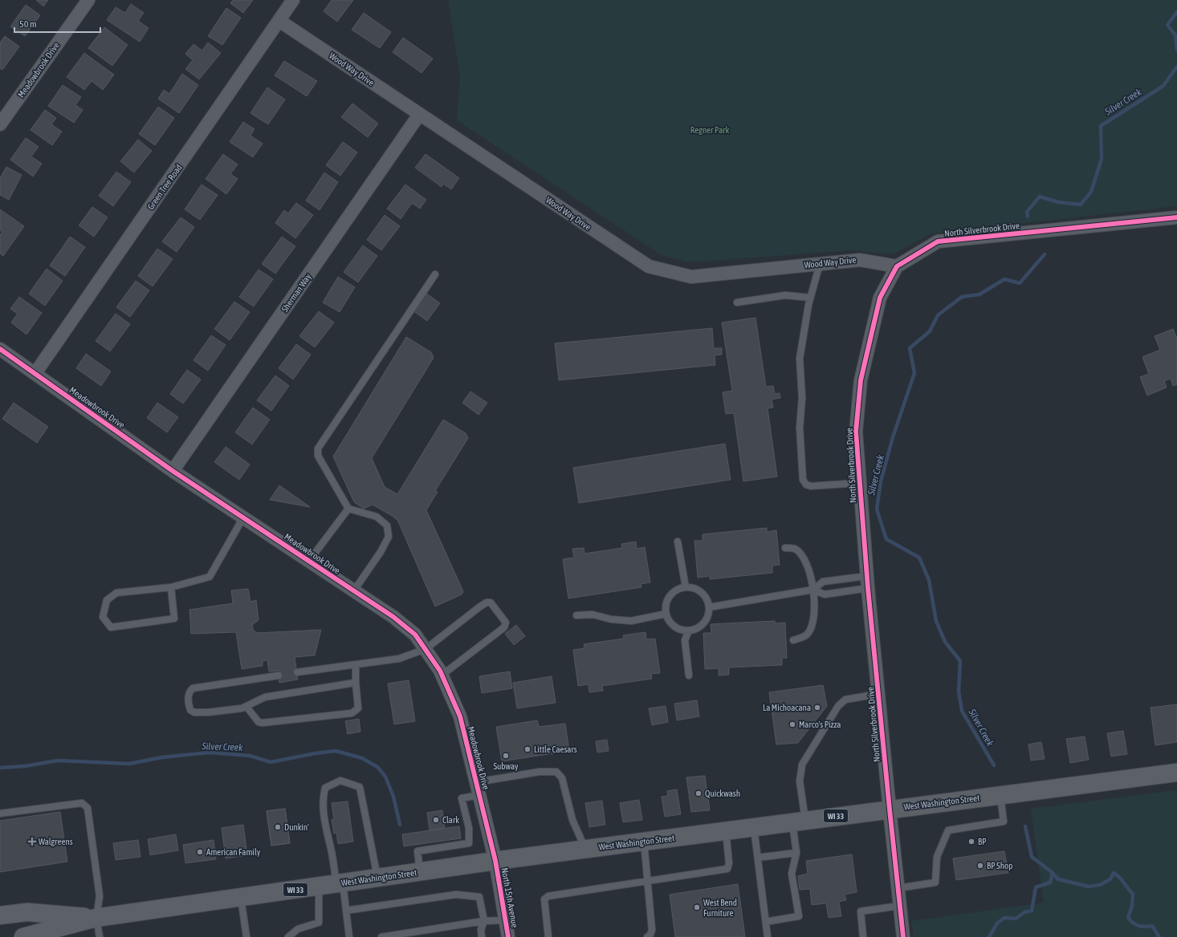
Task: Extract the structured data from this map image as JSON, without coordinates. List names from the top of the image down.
{
  "streets": {
    "main road": ["West Washington Street", "WI 33"],
    "street": [
      "Wood Way Drive",
      "Meadowbrook Drive",
      "Green Tree Road",
      "North Silverbrook Drive",
      "Sherman Way",
      "North 15th Avenue"
    ]
  },
  "crossings": [
    ["Wood Way Drive", "Green Tree Road"],
    ["Wood Way Drive", "North Silverbrook Drive"],
    ["Wood Way Drive", "Sherman Way"],
    ["Meadowbrook Drive", "Green Tree Road"],
    ["Meadowbrook Drive", "Sherman Way"],
    ["Meadowbrook Drive", "West Washington Street"],
    ["Meadowbrook Drive", "North 15th Avenue"],
    ["North Silverbrook Drive", "West Washington Street"],
    ["West Washington Street", "North 15th Avenue"]
  ],
  "water": ["Silver Creek"],
  "parks": ["Regner Park"],
  "places": {
    "other": [
      "La Michoacana",
      "Marco's Pizza",
      "Little Caesars",
      "Subway",
      "Quickwash",
      "Clark",
      "Dunkin'",
      "BP",
      "American Family",
      "BP Shop",
      "West Bend Furniture"
    ],
    "health": ["Walgreens"]
  },
  "scale_bar": "50 m"
}
